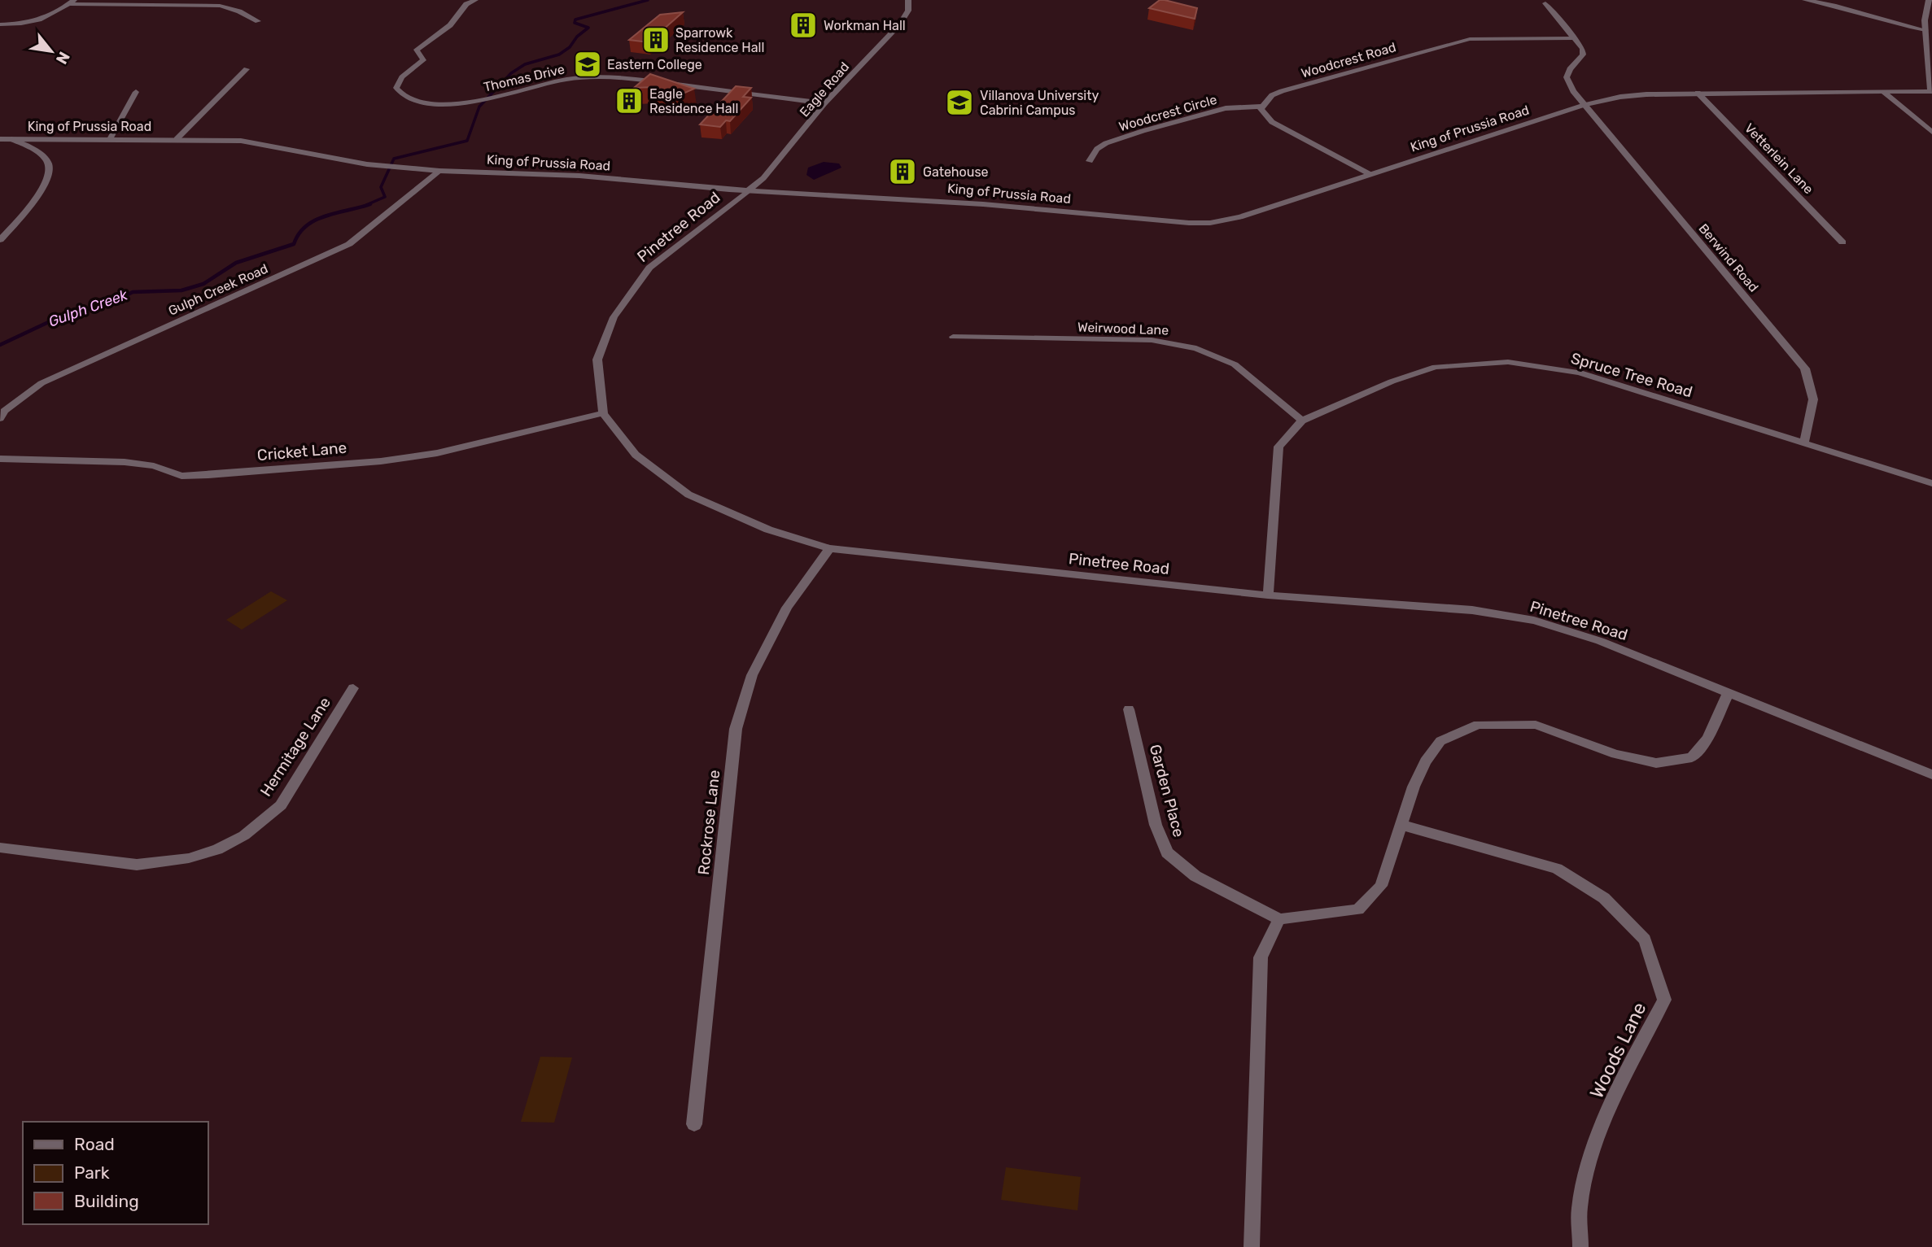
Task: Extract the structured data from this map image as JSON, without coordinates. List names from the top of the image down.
{
  "streets": {
    "street": [
      "Woodcrest Road",
      "Thomas Drive",
      "Eagle Road",
      "Woodcrest Circle",
      "King of Prussia Road",
      "Vetterlein Lane",
      "Pinetree Road",
      "Berwind Road",
      "Gulph Creek Road",
      "Weirwood Lane",
      "Spruce Tree Road",
      "Cricket Lane",
      "Hermitage Lane",
      "Garden Place",
      "Rockrose Lane",
      "Woods Lane"
    ]
  },
  "crossings": [
    ["Woodcrest Road", "Woodcrest Circle"],
    ["Woodcrest Road", "Berwind Road"],
    ["Thomas Drive", "Eagle Road"],
    ["Eagle Road", "King of Prussia Road"],
    ["Eagle Road", "Pinetree Road"],
    ["King of Prussia Road", "Vetterlein Lane"],
    ["King of Prussia Road", "Pinetree Road"],
    ["King of Prussia Road", "Berwind Road"],
    ["King of Prussia Road", "Gulph Creek Road"],
    ["Pinetree Road", "Spruce Tree Road"],
    ["Pinetree Road", "Cricket Lane"],
    ["Pinetree Road", "Rockrose Lane"],
    ["Berwind Road", "Spruce Tree Road"],
    ["Weirwood Lane", "Spruce Tree Road"]
  ],
  "water": ["Gulph Creek"],
  "places": {
    "building": [
      "Workman Hall",
      "Sparrowk Residence Hall",
      "Eagle Residence Hall",
      "Gatehouse"
    ],
    "school or university": ["Eastern College", "Villanova University Cabrini Campus"]
  },
  "legend": ["Road", "Park", "Building"],
  "north": "bottom right"
}
